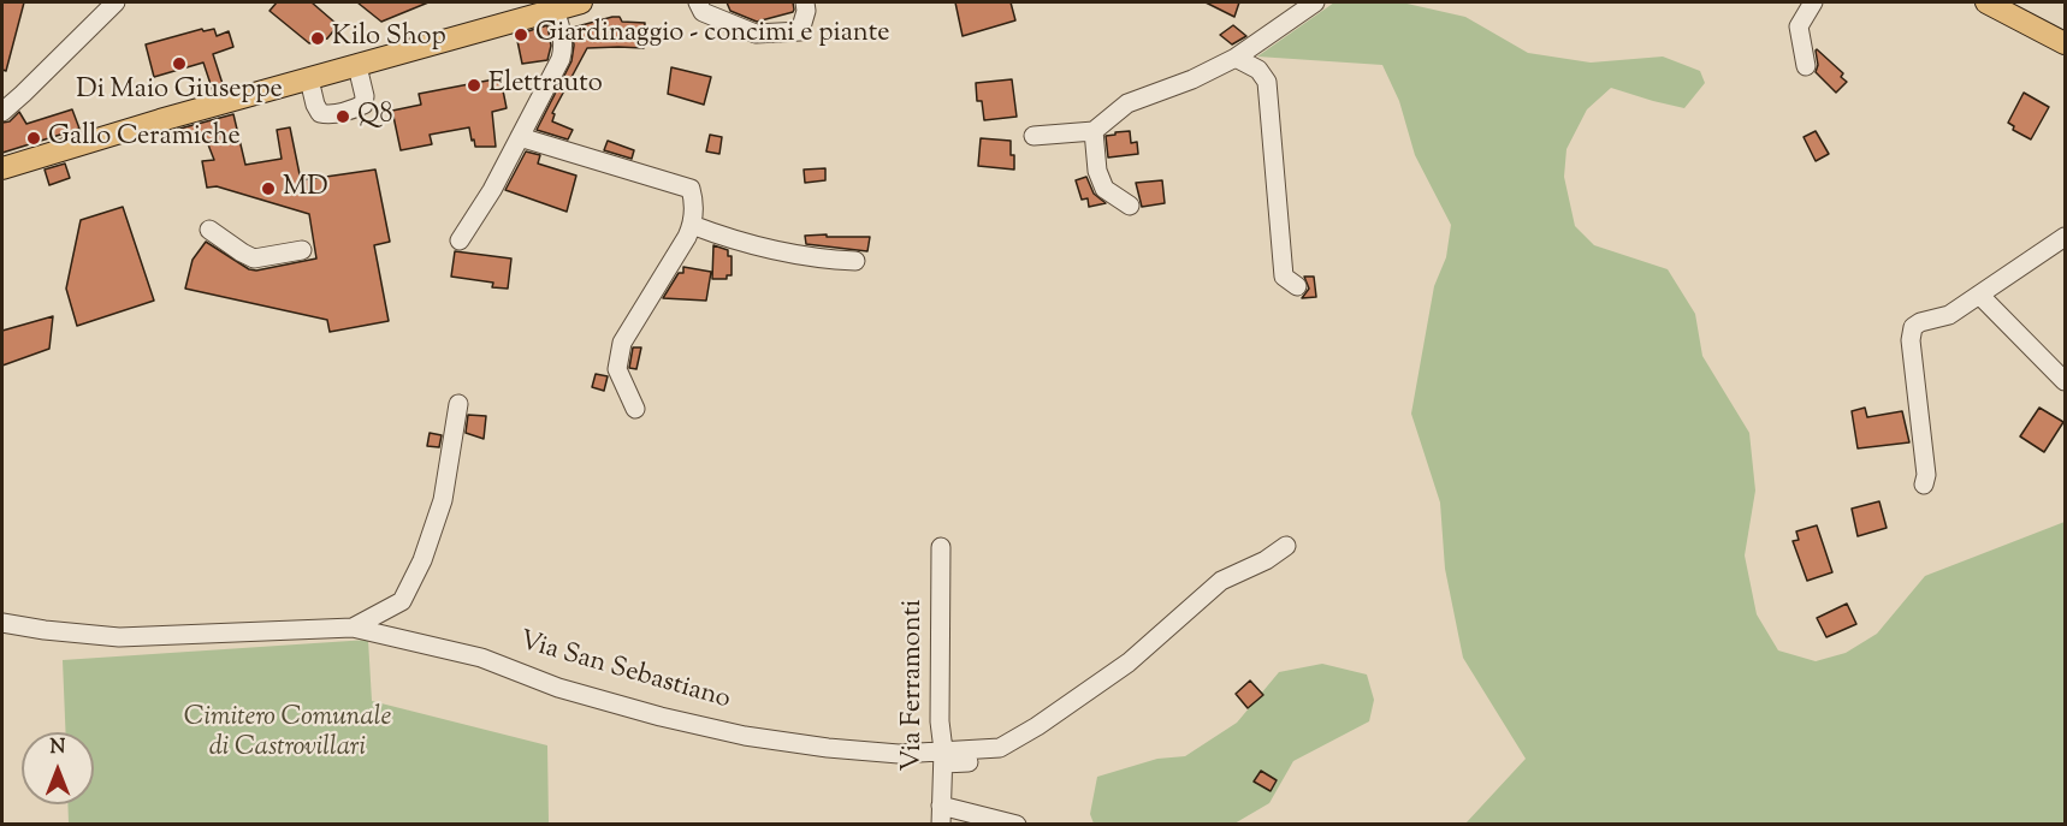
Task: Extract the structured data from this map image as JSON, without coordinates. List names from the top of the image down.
{
  "streets": {
    "street": ["Via San Sebastiano", "Via Ferramonti"]
  },
  "crossings": [
    ["Via San Sebastiano", "Via Ferramonti"]
  ],
  "parks": ["Cimitero Comunale di Castrovillari"],
  "places": [
    "Giardinaggio - concimi e piante",
    "Kilo Shop",
    "Di Maio Giuseppe",
    "Elettrauto",
    "Q8",
    "Gallo Ceramiche",
    "MD"
  ],
  "north": "top"
}
